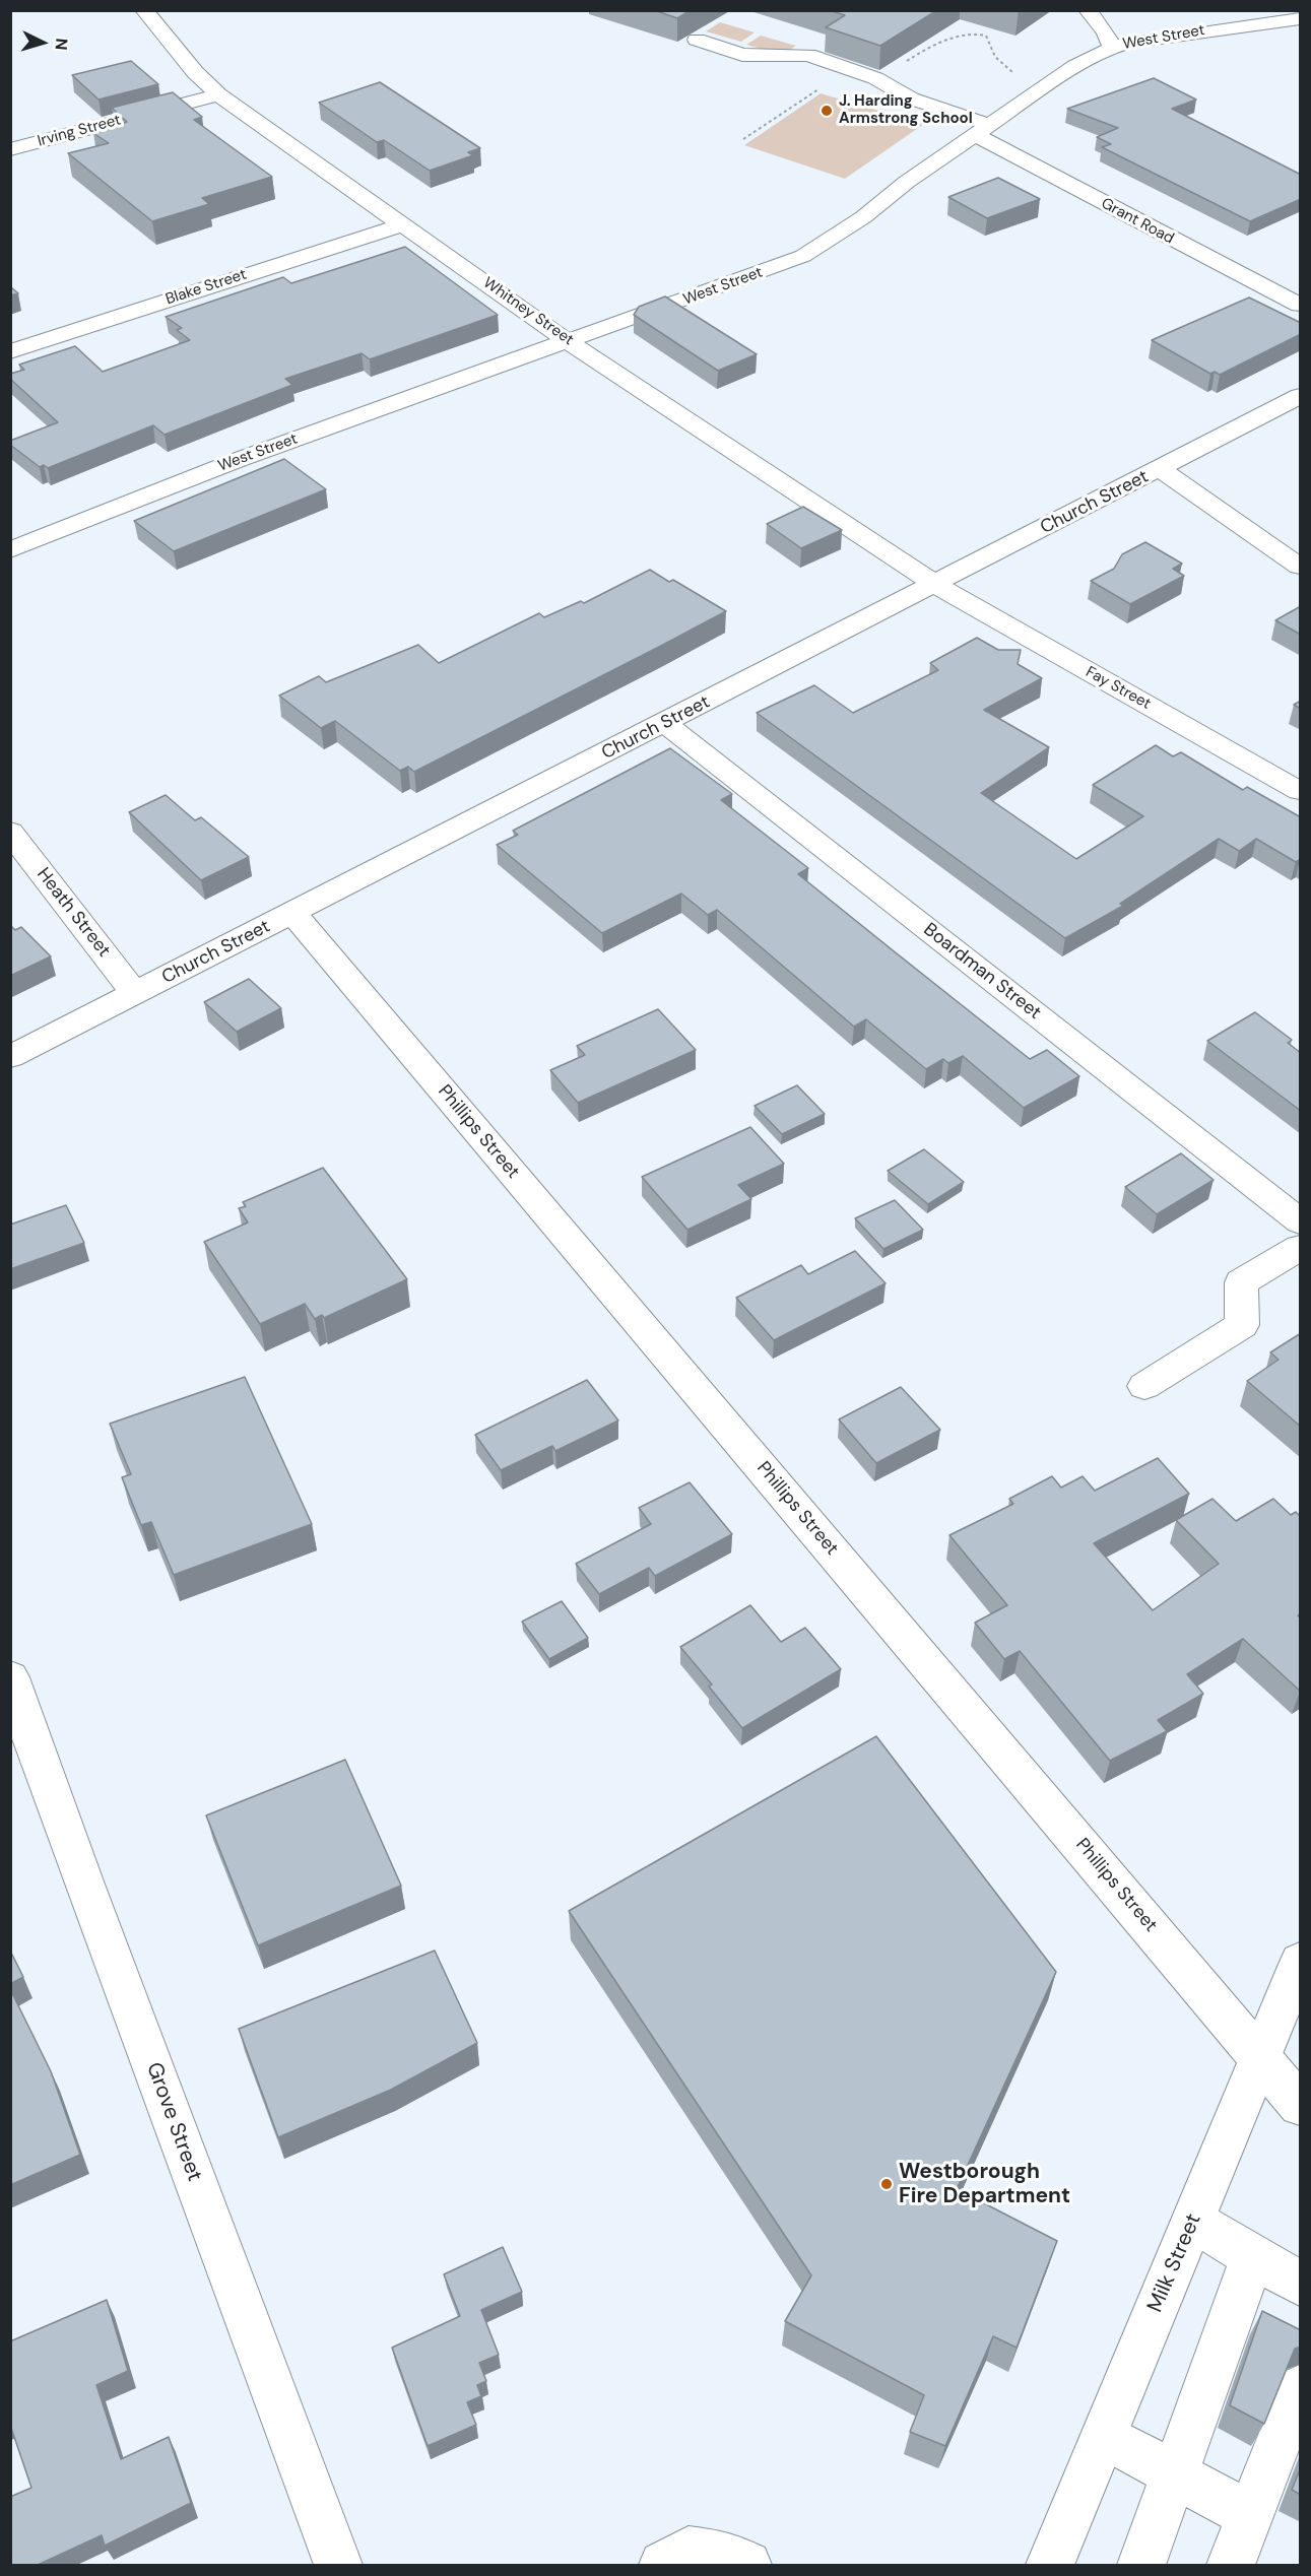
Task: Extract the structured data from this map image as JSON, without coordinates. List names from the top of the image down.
{
  "streets": {
    "street": [
      "West Street",
      "Irving Street",
      "Grant Road",
      "Blake Street",
      "Whitney Street",
      "Church Street",
      "Fay Street",
      "Heath Street",
      "Boardman Street",
      "Phillips Street",
      "Grove Street",
      "Milk Street"
    ]
  },
  "crossings": [
    ["West Street", "Grant Road"],
    ["West Street", "Whitney Street"],
    ["Irving Street", "Whitney Street"],
    ["Blake Street", "Whitney Street"],
    ["Whitney Street", "Church Street"],
    ["Whitney Street", "Fay Street"],
    ["Church Street", "Fay Street"],
    ["Church Street", "Heath Street"],
    ["Church Street", "Boardman Street"],
    ["Church Street", "Phillips Street"],
    ["Phillips Street", "Milk Street"]
  ],
  "places": ["J. Harding Armstrong School", "Westborough Fire Department"],
  "north": "right"
}
